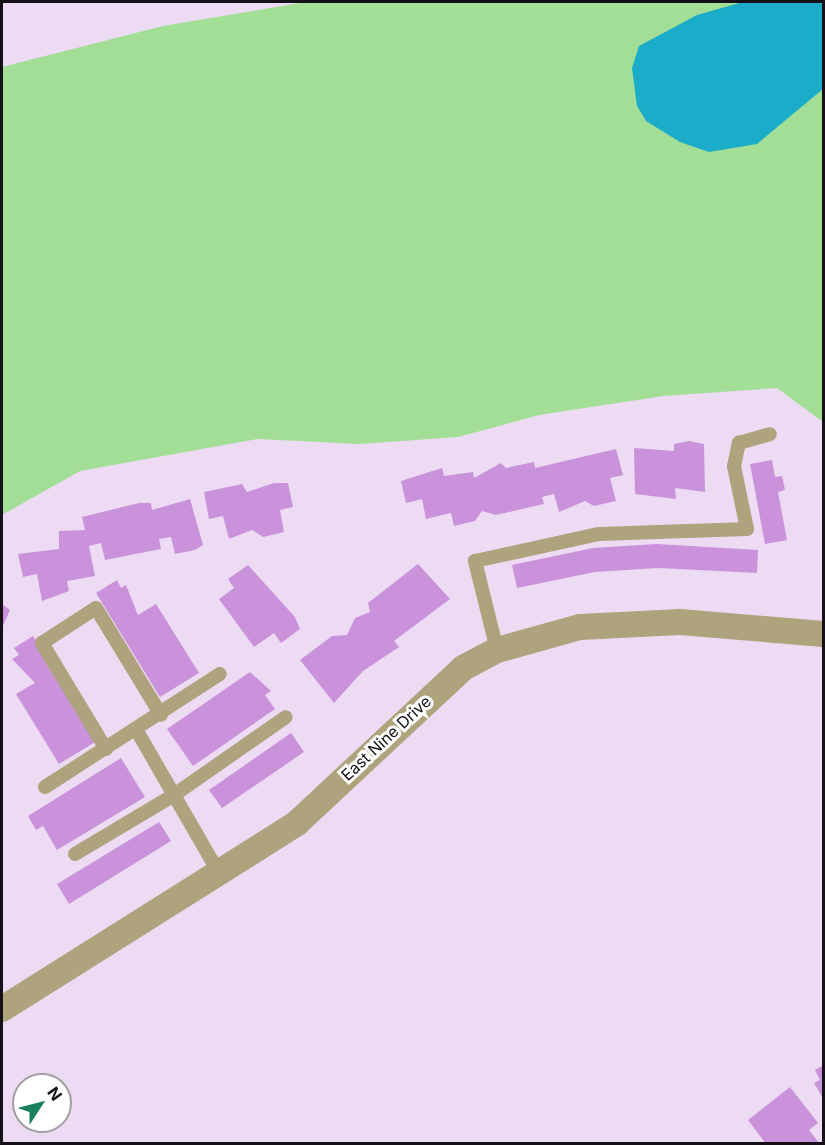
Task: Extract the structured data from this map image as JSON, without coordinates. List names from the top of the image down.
{
  "streets": {
    "street": ["East Nine Drive"]
  },
  "north": "top right"
}
